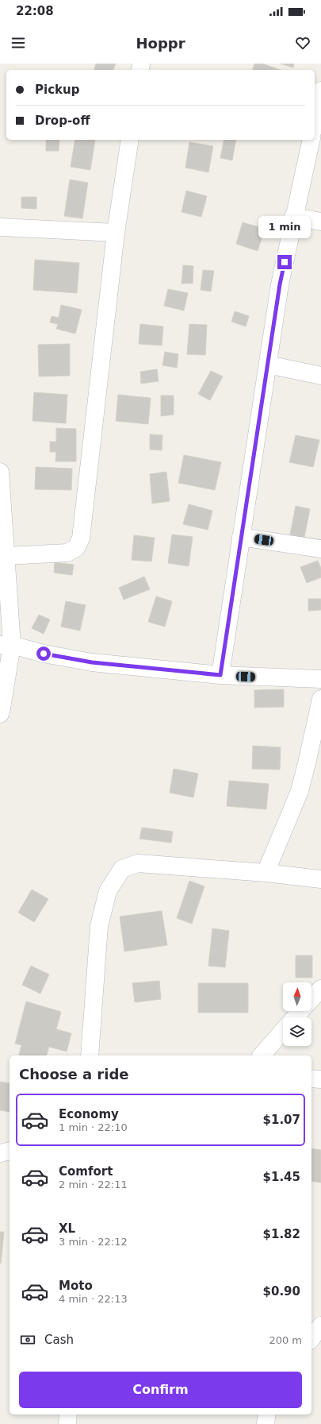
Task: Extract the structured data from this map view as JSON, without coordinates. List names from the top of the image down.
{
  "north": "top",
  "page": {
    "status": "22:08",
    "header": "Hoppr",
    "banner": ["Pickup", "Drop-off"],
    "bubble": "1 min",
    "heading": "Choose a ride",
    "list": [
      {
        "name": "Economy",
        "note": "1 min · 22:10",
        "value": "$1.07"
      },
      {
        "name": "Comfort",
        "note": "2 min · 22:11",
        "value": "$1.45"
      },
      {
        "name": "XL",
        "note": "3 min · 22:12",
        "value": "$1.82"
      },
      {
        "name": "Moto",
        "note": "4 min · 22:13",
        "value": "$0.90"
      }
    ],
    "pay": ["Cash", "200 m"],
    "buttons": "Confirm"
  }
}
